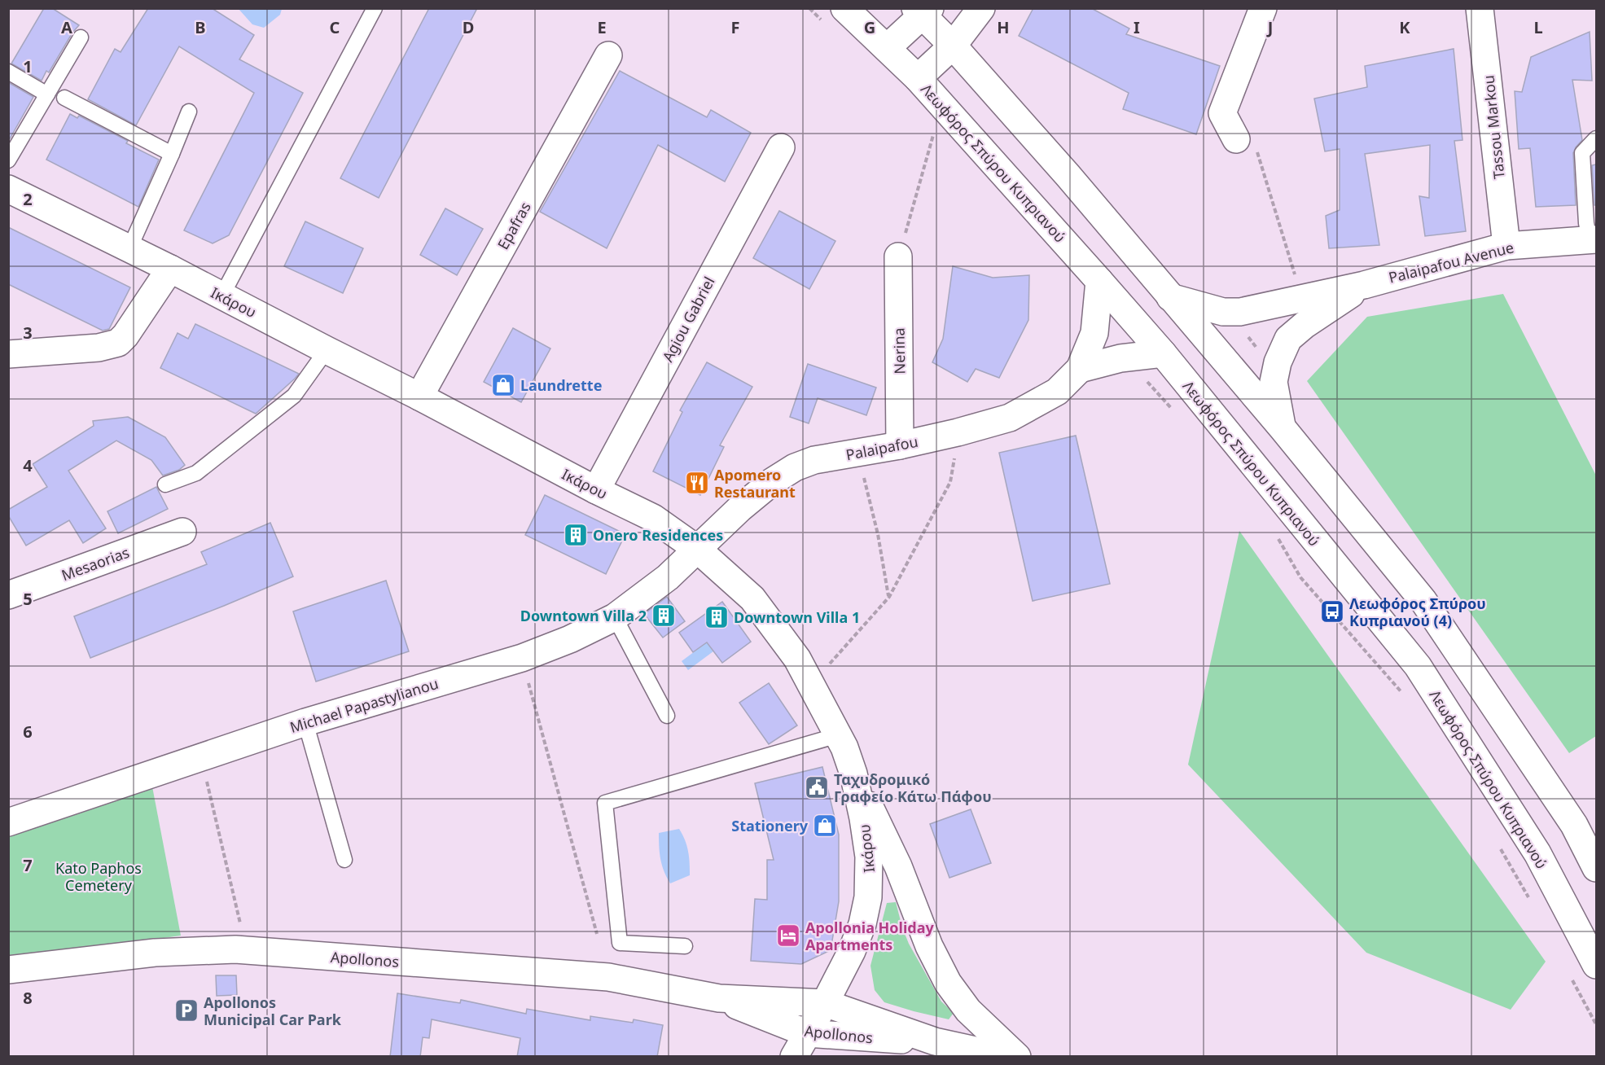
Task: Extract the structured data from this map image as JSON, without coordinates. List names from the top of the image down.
{
  "streets": {
    "street": [
      "Tassou Markou",
      "Λεωφόρος Σπύρου Κυπριανού",
      "Epafras",
      "Palaipafou Avenue",
      "Ικάρου",
      "Agiou Gabriel",
      "Nerina",
      "Palaipafou",
      "Mesaorias",
      "Michael Papastylianou",
      "Apollonos"
    ]
  },
  "crossings": [
    ["Tassou Markou", "Palaipafou Avenue"],
    ["Epafras", "Ικάρου"],
    ["Ικάρου", "Agiou Gabriel"],
    ["Ικάρου", "Palaipafou"],
    ["Ικάρου", "Michael Papastylianou"],
    ["Ικάρου", "Apollonos"],
    ["Nerina", "Palaipafou"],
    ["Palaipafou", "Michael Papastylianou"]
  ],
  "parks": ["Kato Paphos Cemetery"],
  "places": {
    "shop": ["Laundrette", "Stationery"],
    "restaurant": ["Apomero Restaurant"],
    "building": ["Onero Residences", "Downtown Villa 2", "Downtown Villa 1"],
    "bus stop": ["Λεωφόρος Σπύρου Κυπριανού (4)"],
    "public building": ["Ταχυδρομικό Γραφείο Κάτω Πάφου"],
    "hotel": ["Apollonia Holiday Apartments"],
    "parking": ["Apollonos Municipal Car Park"]
  },
  "grid": {
    "columns": [
      "A",
      "B",
      "C",
      "D",
      "E",
      "F",
      "G",
      "H",
      "I",
      "J",
      "K",
      "L"
    ],
    "rows": [
      "1",
      "2",
      "3",
      "4",
      "5",
      "6",
      "7",
      "8"
    ]
  }
}
